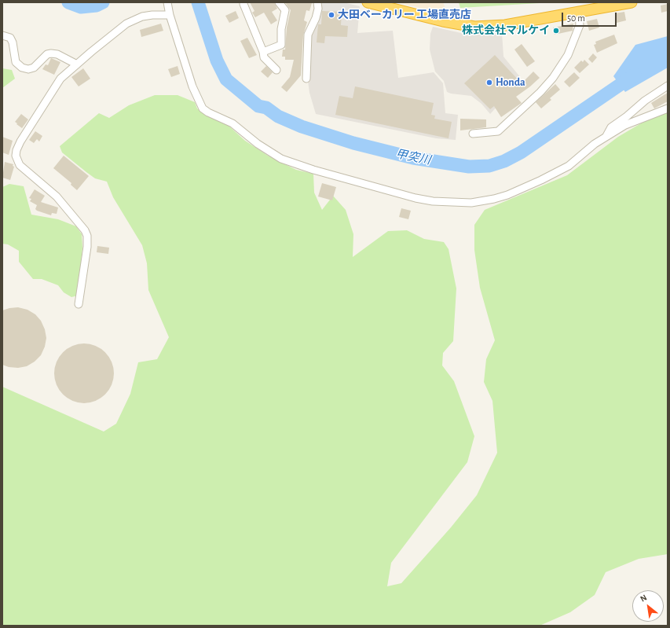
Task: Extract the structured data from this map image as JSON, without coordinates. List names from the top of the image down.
{
  "water": ["甲突川"],
  "places": ["大田ベーカリー 工場直売店", "株式会社マルケイ", "Honda"],
  "scale_bar": "50 m",
  "north": "top left"
}
